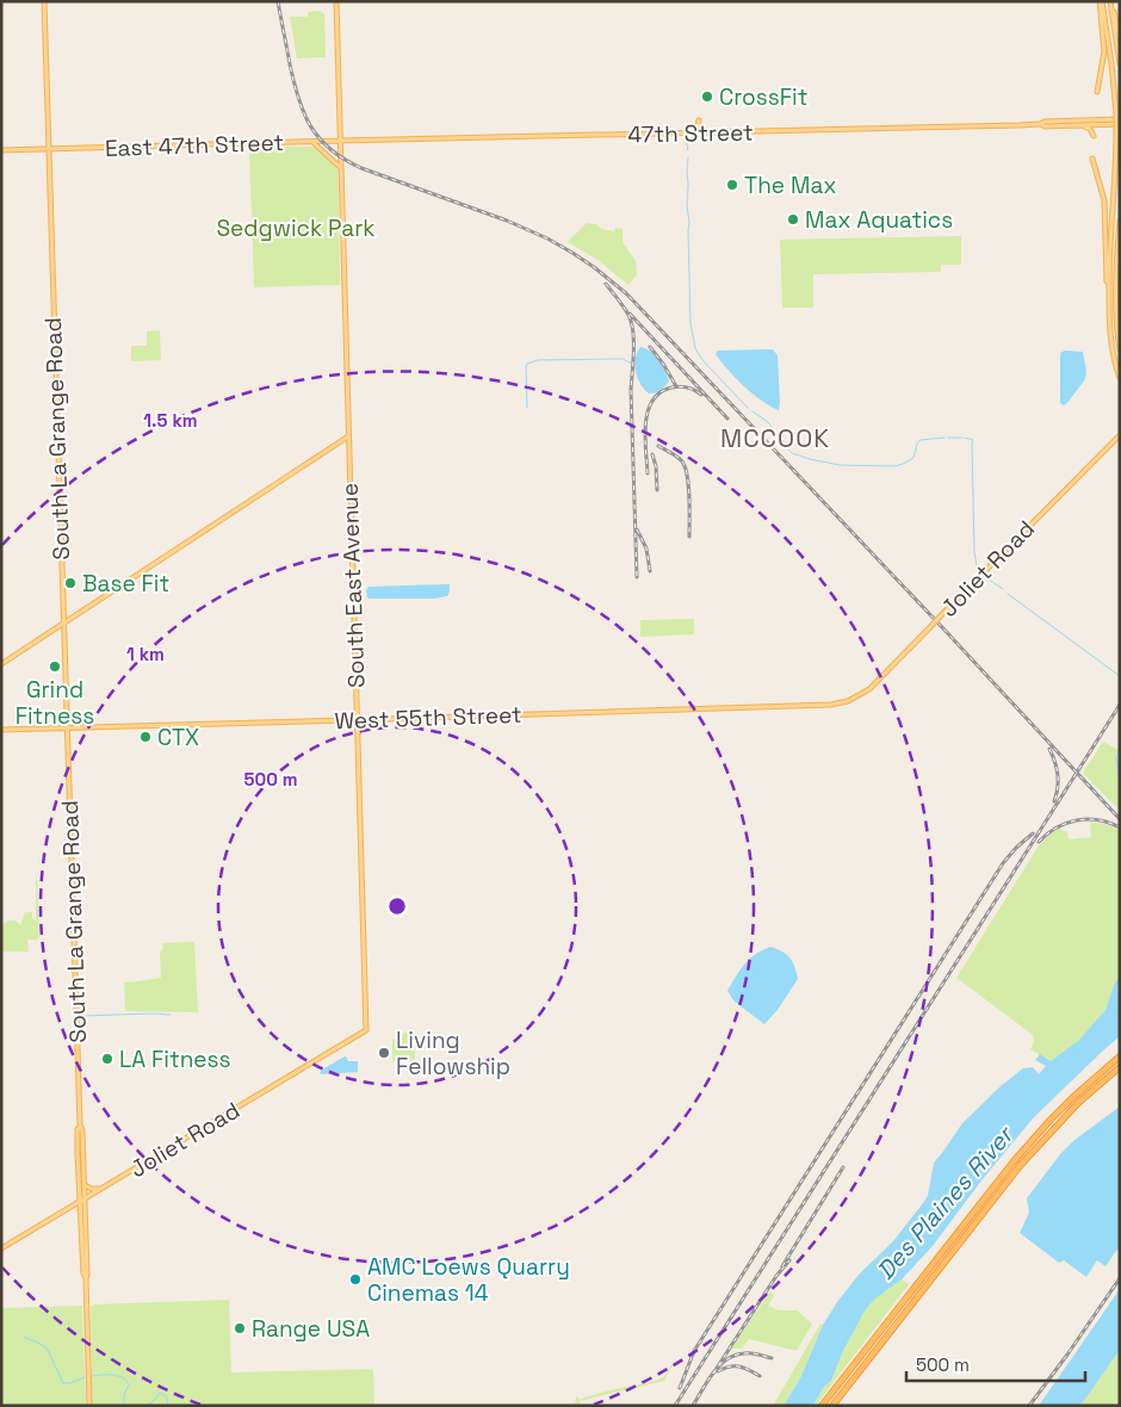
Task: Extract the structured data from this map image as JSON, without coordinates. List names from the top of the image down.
{
  "streets": {
    "main road": [
      "47th Street",
      "East 47th Street",
      "South La Grange Road",
      "Joliet Road",
      "South East Avenue",
      "West 55th Street"
    ]
  },
  "crossings": [
    ["47th Street", "East 47th Street"],
    ["47th Street", "South East Avenue"],
    ["East 47th Street", "South La Grange Road"],
    ["East 47th Street", "South East Avenue"],
    ["South La Grange Road", "Joliet Road"],
    ["South La Grange Road", "West 55th Street"],
    ["Joliet Road", "South East Avenue"],
    ["Joliet Road", "West 55th Street"],
    ["South East Avenue", "West 55th Street"]
  ],
  "districts": ["MCCOOK"],
  "water": ["Des Plaines River"],
  "parks": ["Sedgwick Park"],
  "places": [
    "CrossFit",
    "The Max",
    "Max Aquatics",
    "Base Fit",
    "Grind Fitness",
    "CTX",
    "Living Fellowship",
    "LA Fitness",
    "AMC Loews Quarry Cinemas 14",
    "Range USA"
  ],
  "scale_bar": "500 m",
  "rings": ["1.5 km", "1 km", "500 m"]
}
